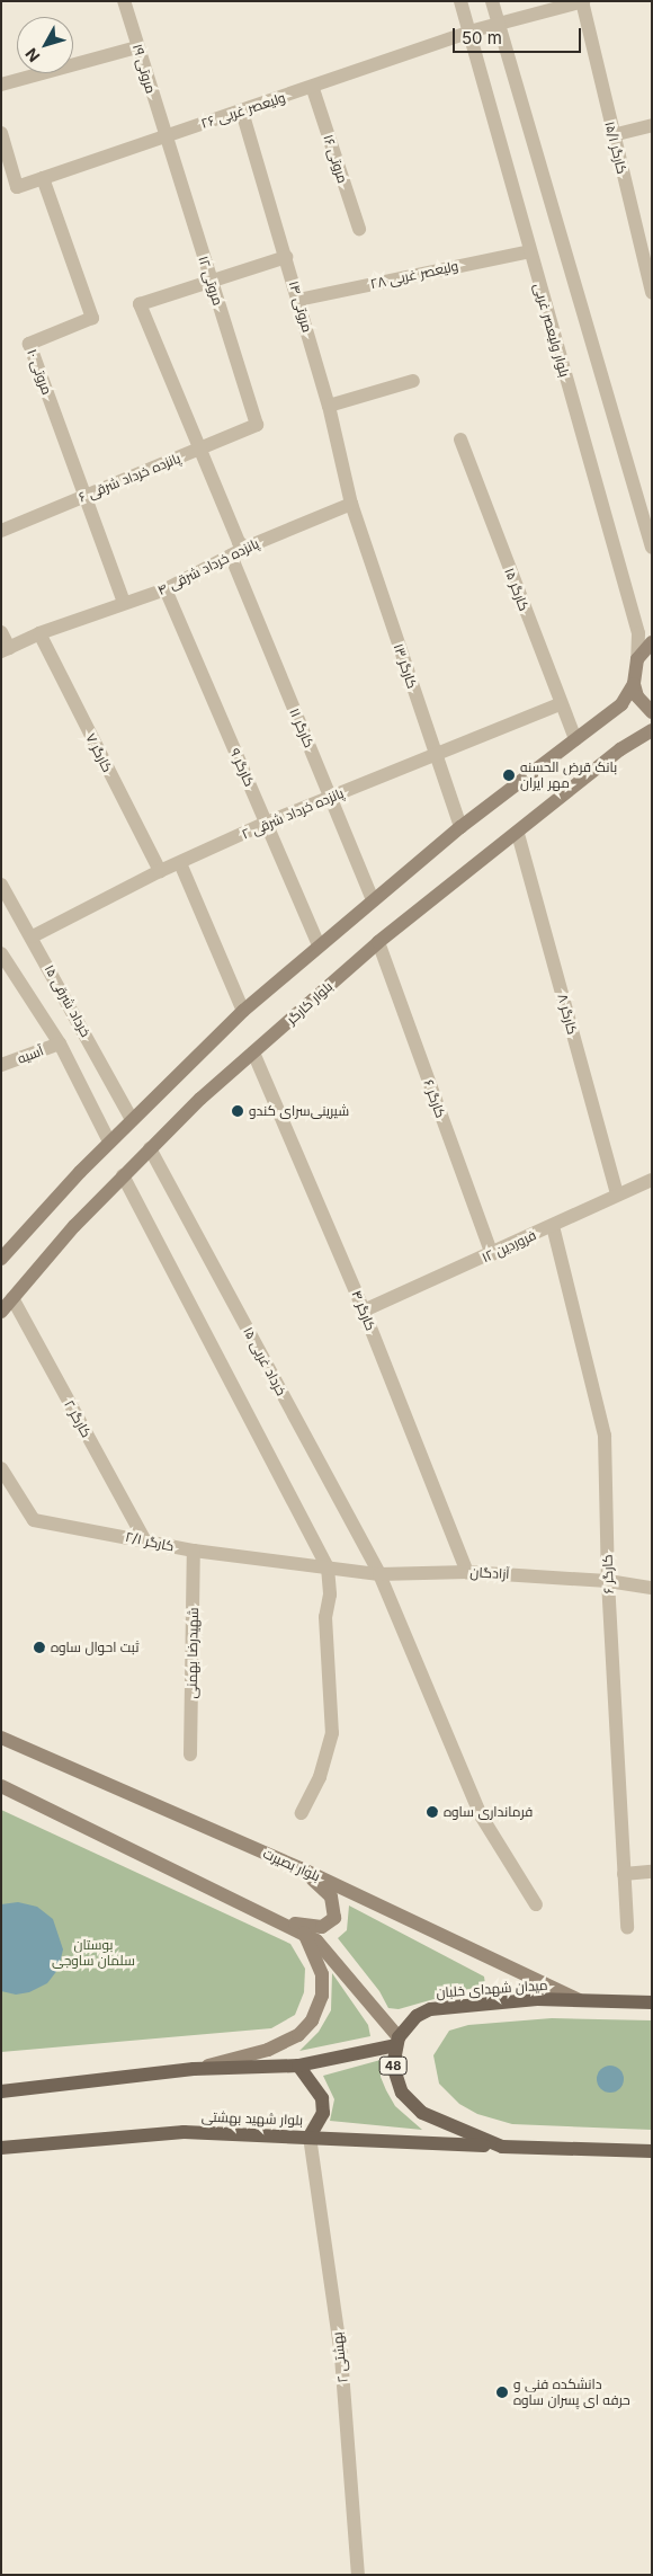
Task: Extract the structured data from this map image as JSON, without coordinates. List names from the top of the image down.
{
  "streets": {
    "main road": [
      "بلوار کارگر",
      "بلوار بصیرت",
      "میدان شهدای خلبان",
      "48",
      "بلوار شهید بهشتی"
    ],
    "street": [
      "مروتی ۱۹",
      "ولیعصر غربی ۲۶",
      "کارگر ۱۵/۱",
      "مروتی ۱۶",
      "ولیعصر غربی ۲۸",
      "مروتی ۱۲",
      "مروتی ۱۴",
      "بلوار ولیعصر غربی",
      "مروتی ۱۰",
      "پانزده خرداد شرقی ۶",
      "پانزده خرداد شرقی ۴",
      "کارگر ۱۵",
      "کارگر ۱۳",
      "کارگر ۱۱",
      "کارگر ۷",
      "کارگر ۹",
      "پانزده خرداد شرقی ۲",
      "۱۵ خرداد شرقی",
      "کارگر ۸",
      "آسیه",
      "کارگر ۶",
      "۱۲ فروردین",
      "کارگر ۴",
      "۱۵ خرداد غربی",
      "کارگر ۲",
      "کارگر ۲/۱",
      "آزادگان",
      "شهیدرضا بهمنی",
      "بهشتی ۲"
    ]
  },
  "crossings": [
    ["مروتی ۱۹", "ولیعصر غربی ۲۶"],
    ["مروتی ۱۹", "مروتی ۱۲"],
    ["ولیعصر غربی ۲۶", "کارگر ۱۵/۱"],
    ["ولیعصر غربی ۲۶", "مروتی ۱۶"],
    ["ولیعصر غربی ۲۶", "مروتی ۱۲"],
    ["ولیعصر غربی ۲۶", "مروتی ۱۴"],
    ["ولیعصر غربی ۲۶", "بلوار ولیعصر غربی"],
    ["ولیعصر غربی ۲۶", "مروتی ۱۰"],
    ["ولیعصر غربی ۲۸", "مروتی ۱۴"],
    ["ولیعصر غربی ۲۸", "بلوار ولیعصر غربی"],
    ["مروتی ۱۲", "پانزده خرداد شرقی ۶"],
    ["مروتی ۱۴", "پانزده خرداد شرقی ۴"],
    ["مروتی ۱۴", "کارگر ۱۳"],
    ["مروتی ۱۰", "پانزده خرداد شرقی ۶"],
    ["مروتی ۱۰", "پانزده خرداد شرقی ۴"],
    ["پانزده خرداد شرقی ۴", "کارگر ۱۳"],
    ["پانزده خرداد شرقی ۴", "کارگر ۱۱"],
    ["پانزده خرداد شرقی ۴", "کارگر ۷"],
    ["پانزده خرداد شرقی ۴", "کارگر ۹"],
    ["کارگر ۱۵", "پانزده خرداد شرقی ۲"],
    ["کارگر ۱۳", "پانزده خرداد شرقی ۲"],
    ["کارگر ۱۱", "پانزده خرداد شرقی ۲"],
    ["کارگر ۷", "پانزده خرداد شرقی ۲"],
    ["کارگر ۹", "پانزده خرداد شرقی ۲"],
    ["پانزده خرداد شرقی ۲", "۱۵ خرداد شرقی"],
    ["۱۵ خرداد شرقی", "آسیه"],
    ["بلوار کارگر", "کارگر ۸"],
    ["بلوار کارگر", "کارگر ۶"],
    ["بلوار کارگر", "کارگر ۴"],
    ["بلوار کارگر", "۱۵ خرداد غربی"],
    ["بلوار کارگر", "کارگر ۲"],
    ["کارگر ۸", "۱۲ فروردین"],
    ["کارگر ۶", "۱۲ فروردین"],
    ["کارگر ۶", "آزادگان"],
    ["۱۲ فروردین", "کارگر ۴"],
    ["کارگر ۴", "آزادگان"],
    ["۱۵ خرداد غربی", "آزادگان"],
    ["کارگر ۲", "کارگر ۲/۱"],
    ["کارگر ۲/۱", "آزادگان"],
    ["کارگر ۲/۱", "شهیدرضا بهمنی"],
    ["بلوار بصیرت", "میدان شهدای خلبان"],
    ["میدان شهدای خلبان", "48"],
    ["48", "بلوار شهید بهشتی"],
    ["بلوار شهید بهشتی", "بهشتی ۲"]
  ],
  "parks": ["بوستان سلمان ساوجی"],
  "places": [
    "بانک قرض الحسنه مهر ایران",
    "شیرینی‌سرای کندو",
    "ثبت احوال ساوه",
    "فرمانداری ساوه",
    "دانشکده فنی و حرفه ای پسران ساوه"
  ],
  "scale_bar": "50 m",
  "north": "bottom left"
}
